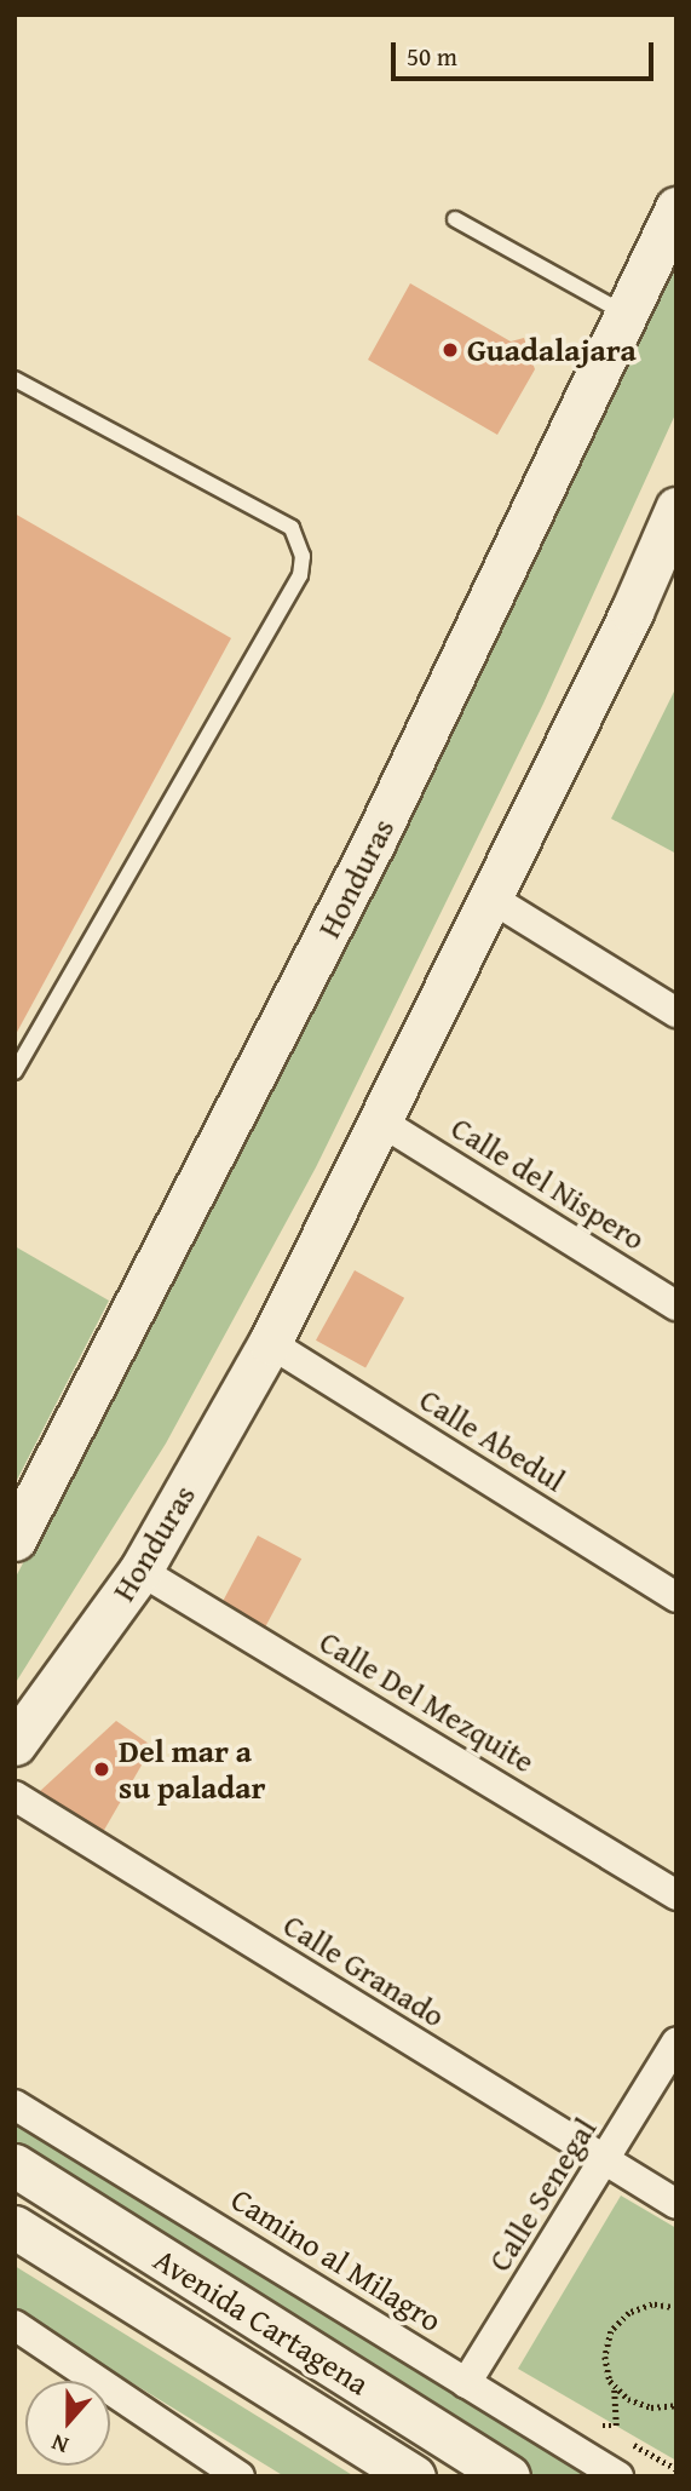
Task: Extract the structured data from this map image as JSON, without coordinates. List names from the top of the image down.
{
  "streets": {
    "street": [
      "Honduras",
      "Calle del Nispero",
      "Calle Abedul",
      "Calle Del Mezquite",
      "Calle Granado",
      "Calle Senegal",
      "Camino al Milagro",
      "Avenida Cartagena"
    ]
  },
  "crossings": [
    ["Honduras", "Calle del Nispero"],
    ["Honduras", "Calle Abedul"],
    ["Honduras", "Calle Del Mezquite"],
    ["Calle Granado", "Calle Senegal"],
    ["Calle Senegal", "Camino al Milagro"]
  ],
  "places": ["Guadalajara", "Del mar a su paladar"],
  "scale_bar": "50 m",
  "north": "bottom"
}
